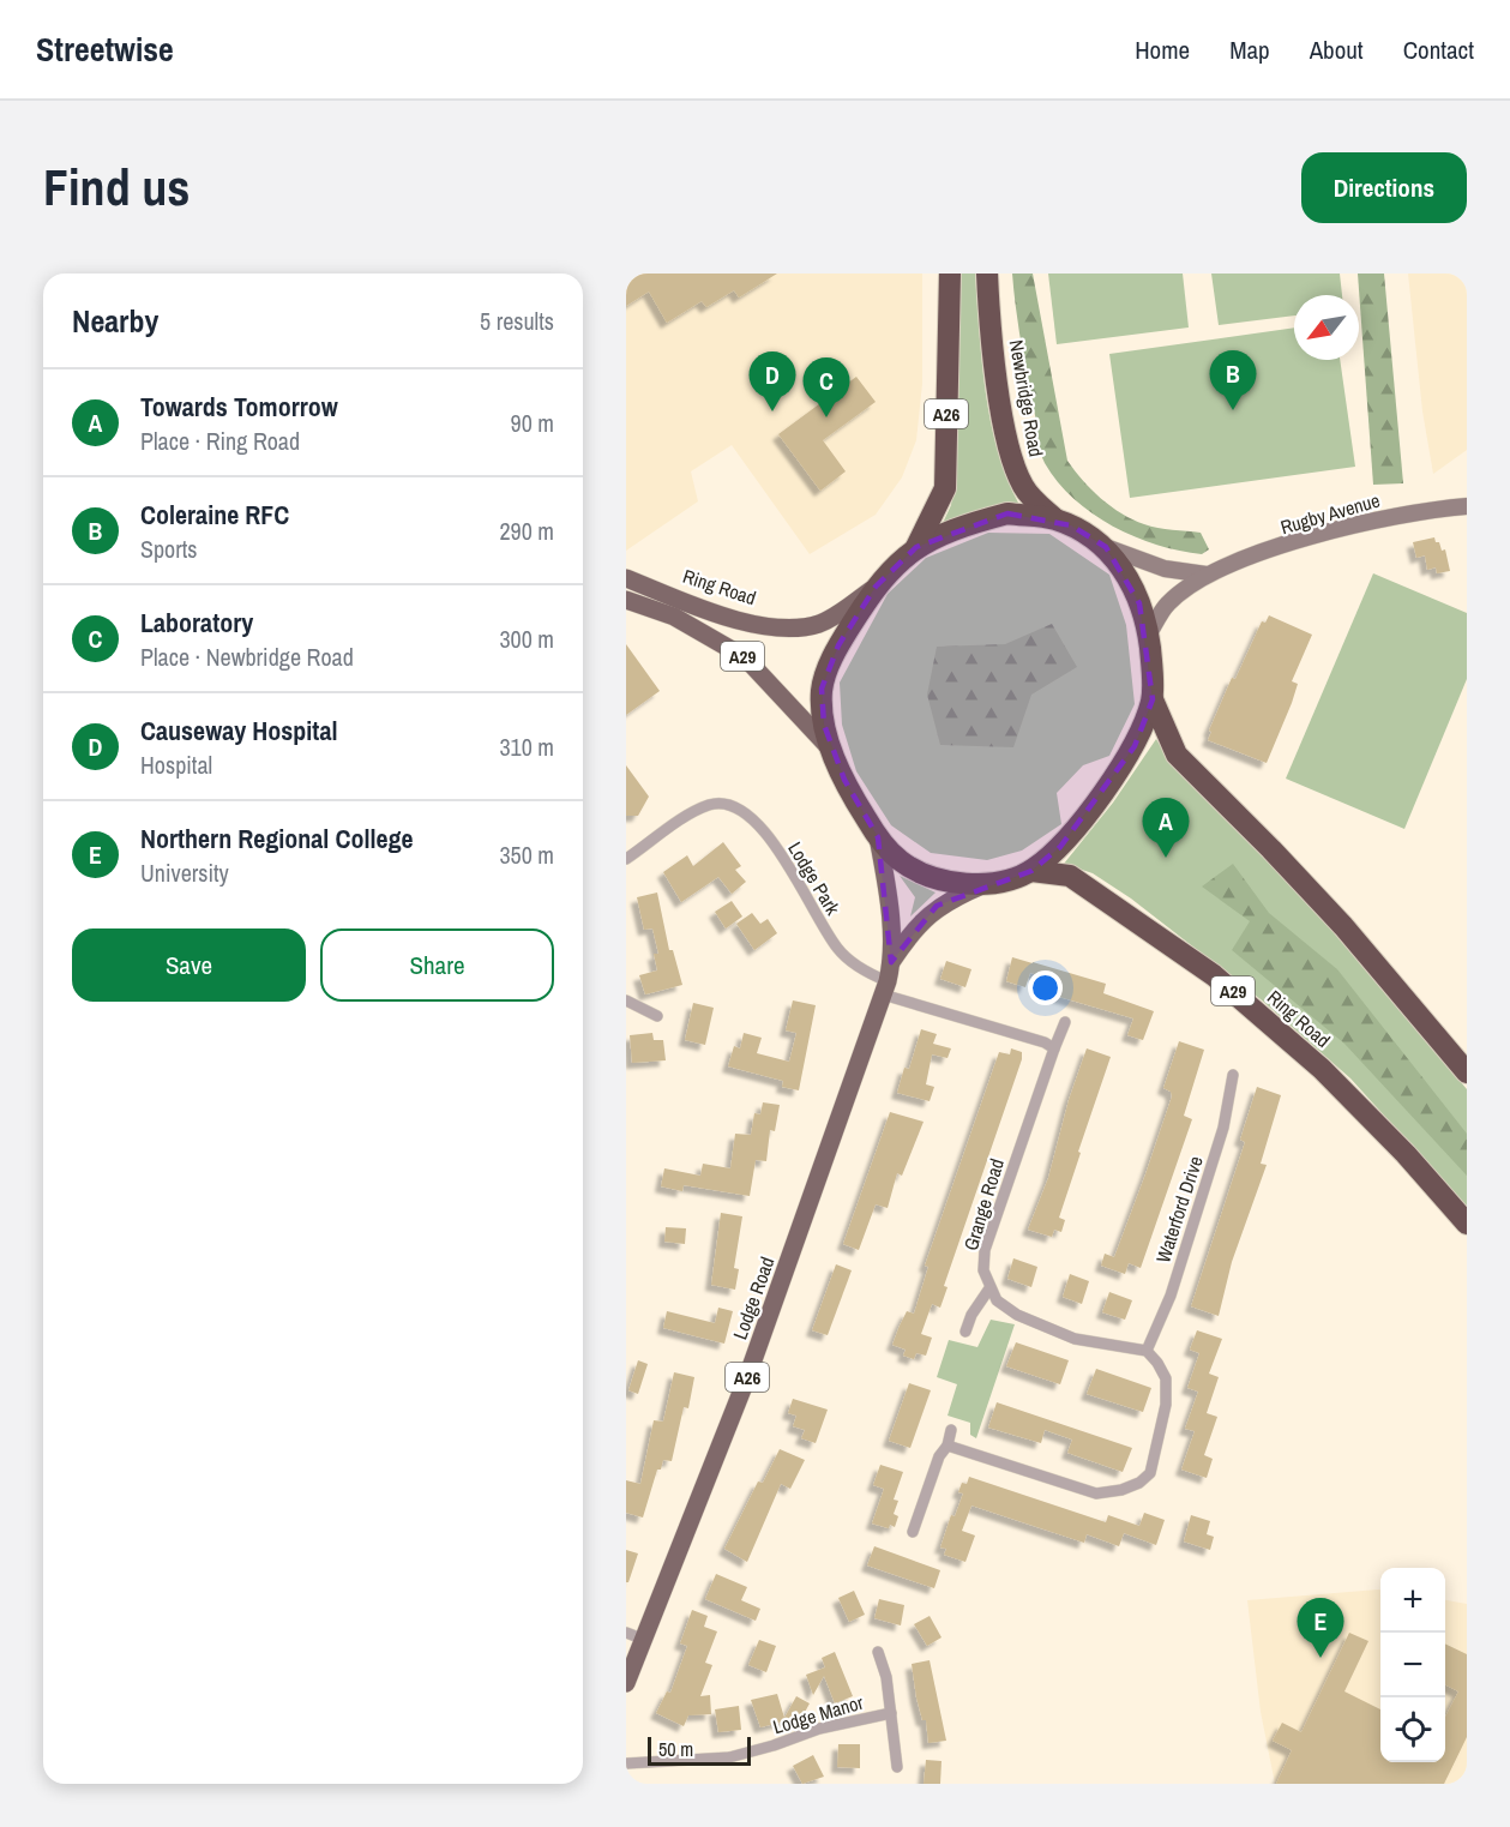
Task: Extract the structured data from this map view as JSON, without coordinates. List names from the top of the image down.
{
  "streets": {
    "highway": [
      "Newbridge Road",
      "A26",
      "Ring Road",
      "A29"
    ],
    "main road": ["Lodge Road"],
    "street": [
      "Rugby Avenue",
      "Lodge Park",
      "Grange Road",
      "Waterford Drive",
      "Lodge Manor"
    ]
  },
  "crossings": [
    ["Newbridge Road", "A29"],
    ["A26", "A29"],
    ["Rugby Avenue", "A29"],
    ["Ring Road", "A29"],
    ["A29", "Lodge Road"],
    ["Lodge Park", "Lodge Road"]
  ],
  "scale_bar": "50 m",
  "north": "bottom left",
  "page": {
    "header": "Streetwise",
    "nav": [
      "Home",
      "Map",
      "About",
      "Contact"
    ],
    "buttons": [
      "Directions",
      ["Save", "Share"]
    ],
    "title": "Find us",
    "heading": ["Nearby", "5 results"],
    "pins": [
      "B",
      "D",
      "C",
      "A",
      "E"
    ],
    "list": [
      {
        "mark": "A",
        "name": "Towards Tomorrow",
        "note": "Place · Ring Road",
        "value": "90 m"
      },
      {
        "mark": "B",
        "name": "Coleraine RFC",
        "note": "Sports",
        "value": "290 m"
      },
      {
        "mark": "C",
        "name": "Laboratory",
        "note": "Place · Newbridge Road",
        "value": "300 m"
      },
      {
        "mark": "D",
        "name": "Causeway Hospital",
        "note": "Hospital",
        "value": "310 m"
      },
      {
        "mark": "E",
        "name": "Northern Regional College",
        "note": "University",
        "value": "350 m"
      }
    ],
    "map_buttons": ["+", "−"],
    "scale": "50 m"
  }
}
